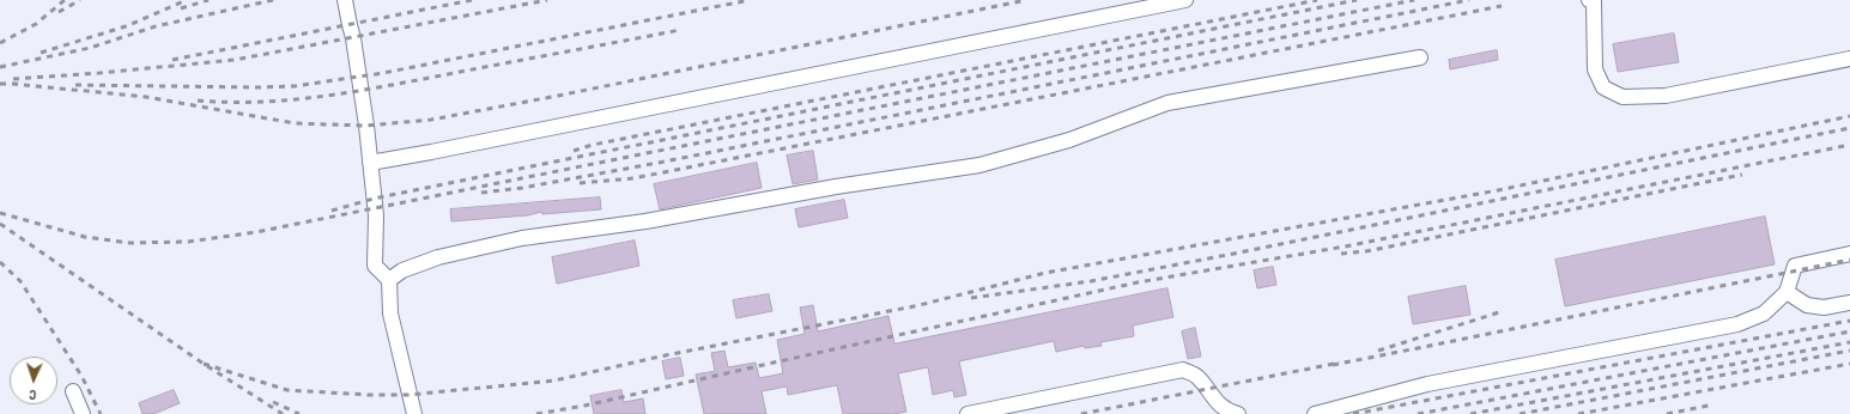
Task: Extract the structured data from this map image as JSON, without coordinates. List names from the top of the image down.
{
  "north": "bottom"
}
